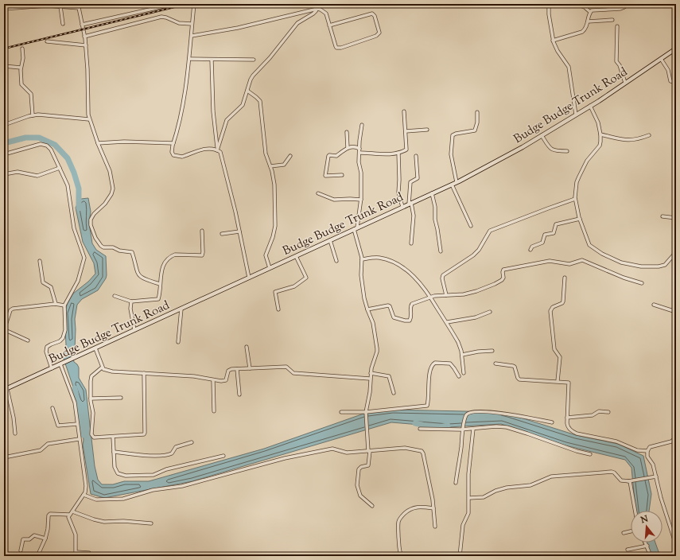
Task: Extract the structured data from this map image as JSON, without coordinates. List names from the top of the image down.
{
  "streets": {
    "main road": ["Budge Budge Trunk Road"]
  },
  "north": "top"
}
